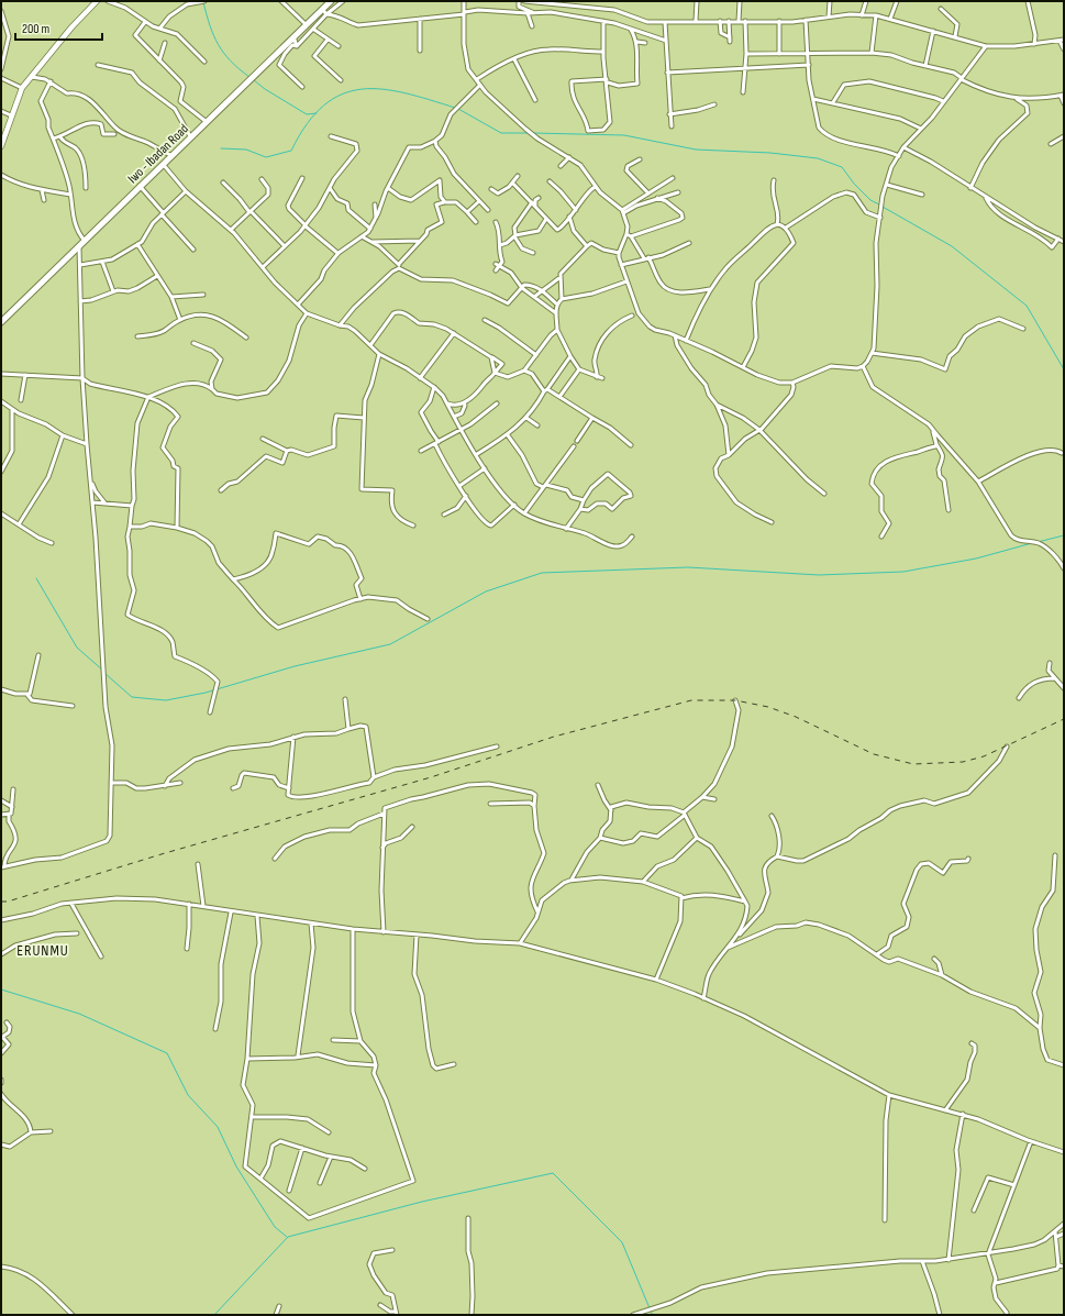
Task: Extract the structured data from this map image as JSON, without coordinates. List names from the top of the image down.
{
  "streets": {
    "main road": ["Iwo - Ibadan Road"]
  },
  "districts": ["ERUNMU"],
  "scale_bar": "200 m"
}
